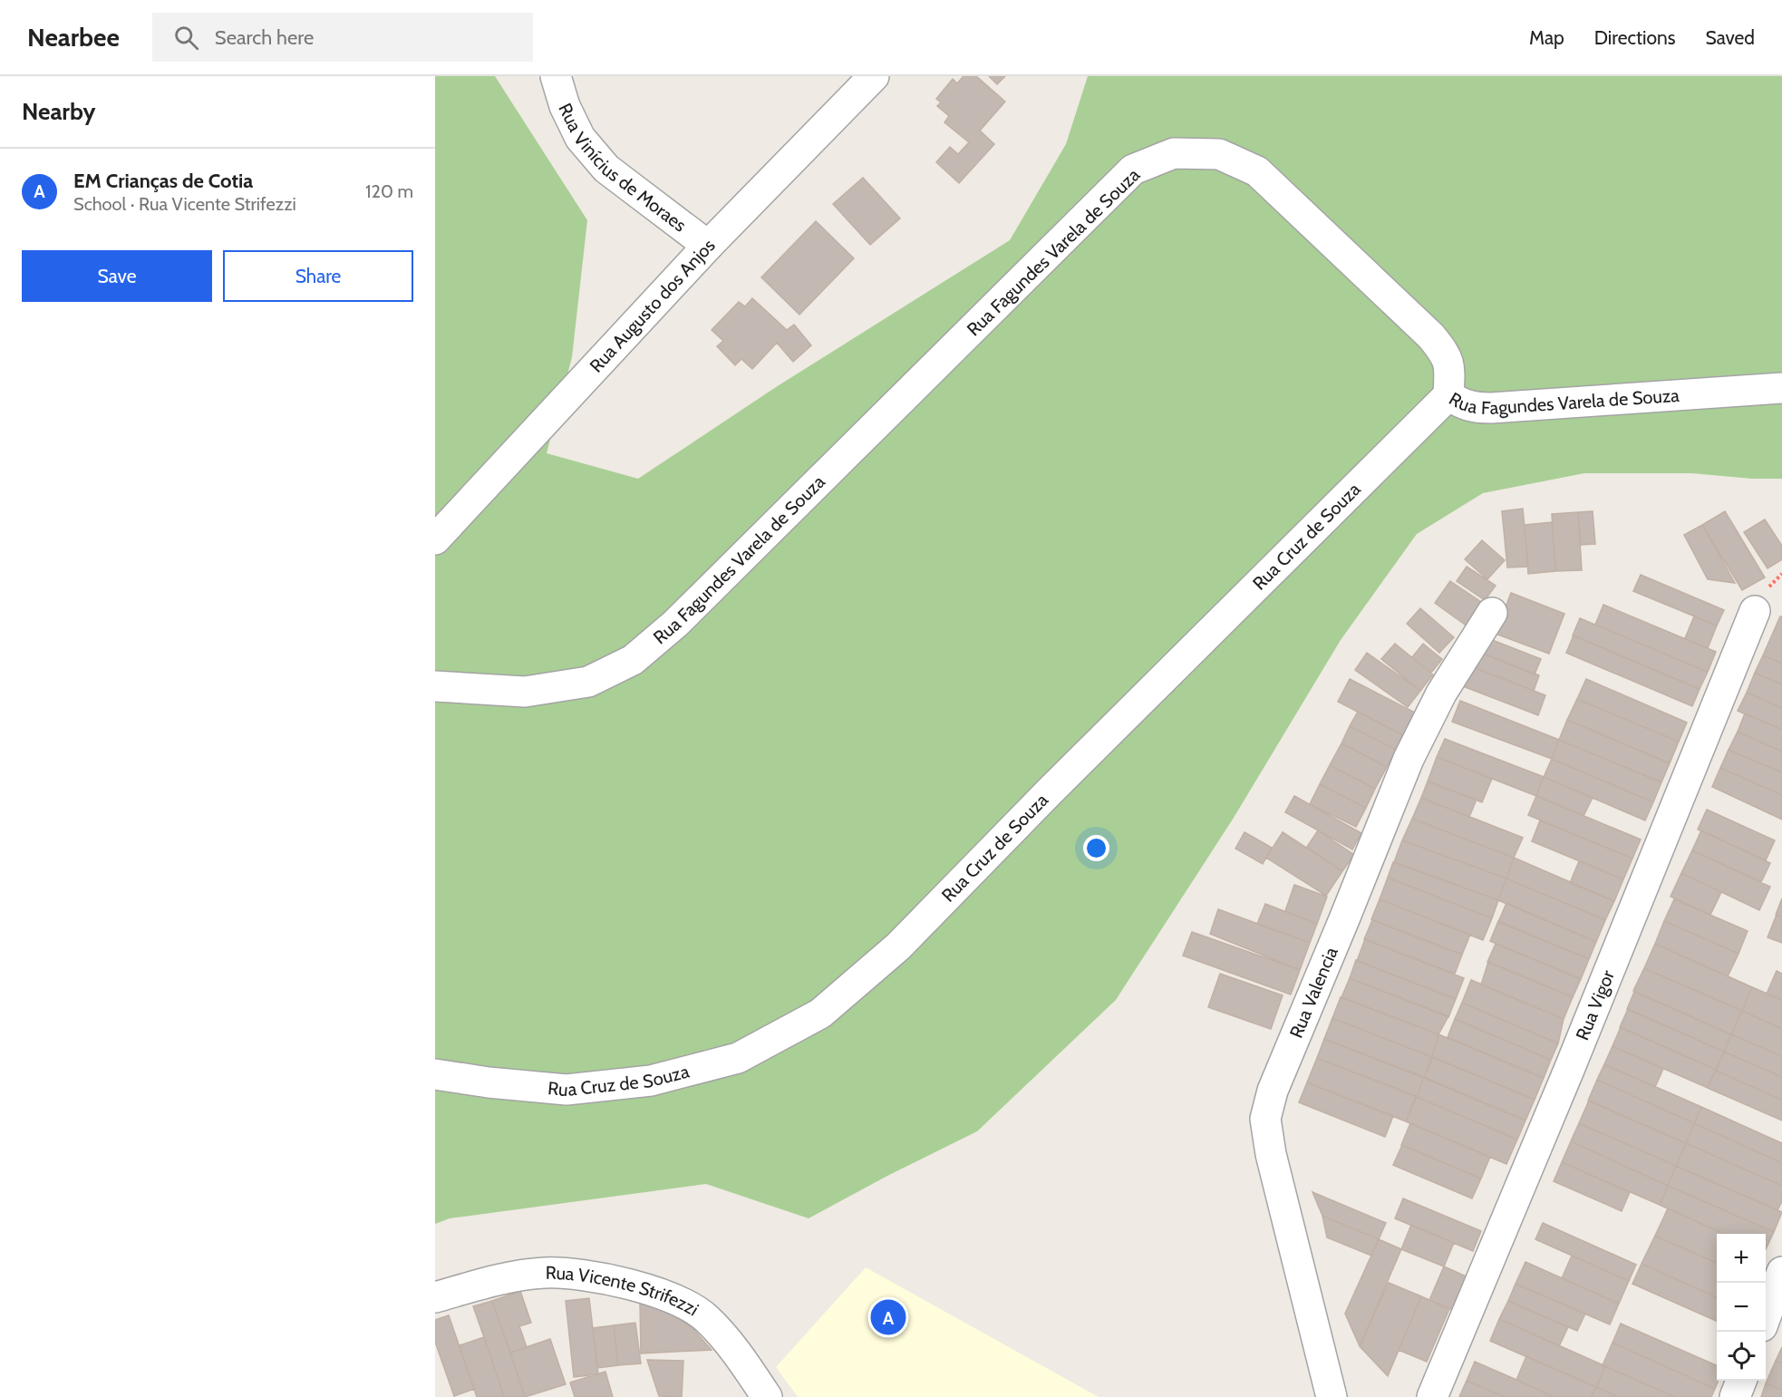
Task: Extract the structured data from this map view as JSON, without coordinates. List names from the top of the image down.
{
  "streets": {
    "street": [
      "Rua Vinícius de Moraes",
      "Rua Fagundes Varela de Souza",
      "Rua Augusto dos Anjos",
      "Rua Cruz de Souza",
      "Rua Valencia",
      "Rua Vigor",
      "Rua Vicente Strifezzi"
    ]
  },
  "crossings": [
    ["Rua Vinícius de Moraes", "Rua Augusto dos Anjos"],
    ["Rua Fagundes Varela de Souza", "Rua Cruz de Souza"]
  ],
  "page": {
    "header": "Nearbee",
    "search": "Search here",
    "nav": ["Map", "Directions", "Saved"],
    "heading": "Nearby",
    "list": [
      {
        "mark": "A",
        "name": "EM Crianças de Cotia",
        "note": "School · Rua Vicente Strifezzi",
        "value": "120 m"
      }
    ],
    "buttons": ["Save", "Share"],
    "map_buttons": ["+", "−"],
    "pins": "A"
  }
}
